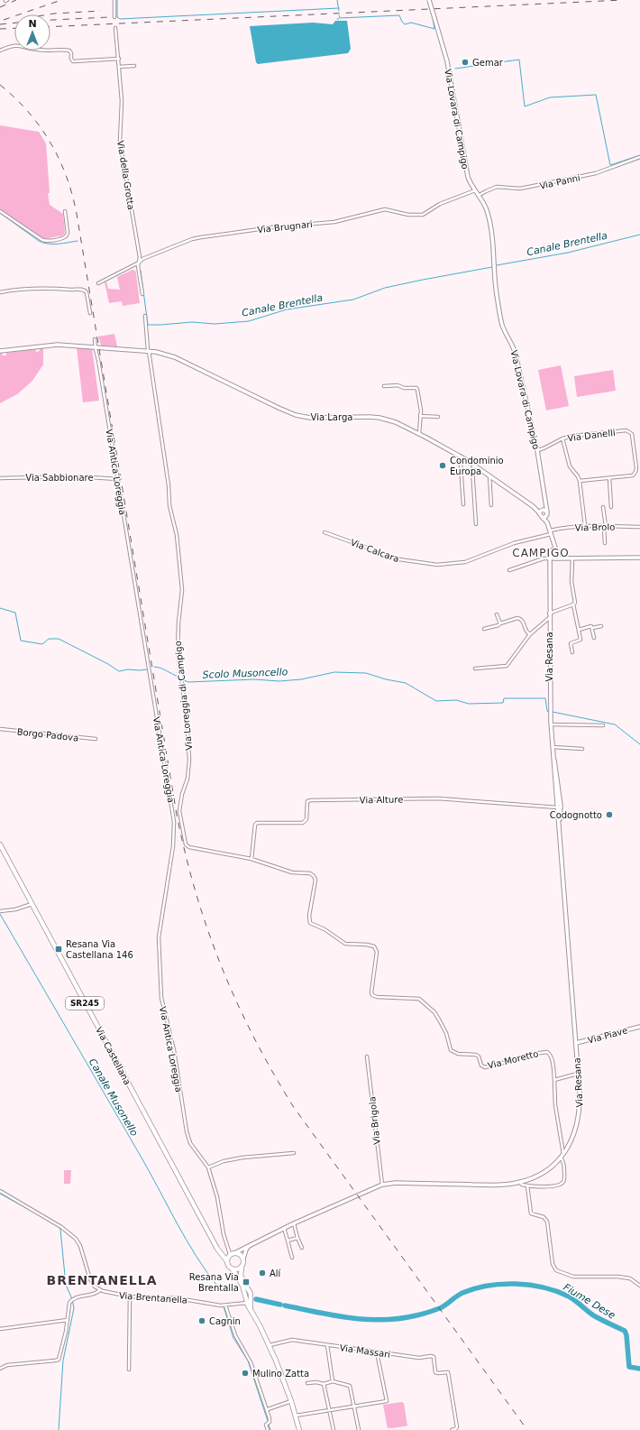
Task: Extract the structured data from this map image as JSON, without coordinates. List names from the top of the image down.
{
  "streets": {
    "main road": ["SR245", "Via Castellana"],
    "street": [
      "Via Lovara di Campigo",
      "Via della Grotta",
      "Via Panni",
      "Via Brugnari",
      "Via Larga",
      "Via Danelli",
      "Via Antica Loreggia",
      "Via Sabbionare",
      "Via Brolo",
      "Via Calcara",
      "Via Resana",
      "Via Loreggia di Campigo",
      "Borgo Padova",
      "Via Alture",
      "Via Piave",
      "Via Moretto",
      "Via Brigola",
      "Via Brentanella",
      "Via Massari"
    ]
  },
  "crossings": [
    ["Via Lovara di Campigo", "Via Panni"],
    ["Via Lovara di Campigo", "Via Brugnari"],
    ["Via Lovara di Campigo", "Via Larga"],
    ["Via Lovara di Campigo", "Via Danelli"],
    ["Via Lovara di Campigo", "Via Brolo"],
    ["Via Lovara di Campigo", "Via Calcara"],
    ["Via Lovara di Campigo", "Via Resana"],
    ["Via della Grotta", "Via Brugnari"],
    ["Via Larga", "Via Antica Loreggia"],
    ["Via Larga", "Via Loreggia di Campigo"],
    ["Via Antica Loreggia", "Via Sabbionare"],
    ["Via Antica Loreggia", "SR245"],
    ["Via Antica Loreggia", "Via Castellana"],
    ["Via Brolo", "Via Calcara"],
    ["Via Resana", "Via Alture"],
    ["Via Resana", "Via Piave"],
    ["Via Resana", "Via Brigola"],
    ["Via Loreggia di Campigo", "Via Alture"],
    ["Via Loreggia di Campigo", "Via Moretto"],
    ["Via Alture", "Via Moretto"],
    ["SR245", "Via Castellana"],
    ["SR245", "Via Brentanella"],
    ["SR245", "Via Massari"]
  ],
  "districts": ["CAMPIGO", "BRENTANELLA"],
  "water": [
    "Canale Brentella",
    "Scolo Musoncello",
    "Canale Musonello",
    "Fiume Dese"
  ],
  "places": {
    "other": [
      "Gemar",
      "Condominio Europa",
      "Codognotto",
      "Alí",
      "Cagnin",
      "Mulino Zatta"
    ],
    "transit": ["Resana Via Castellana 146", "Resana Via Brentalla"]
  },
  "north": "top"
}
